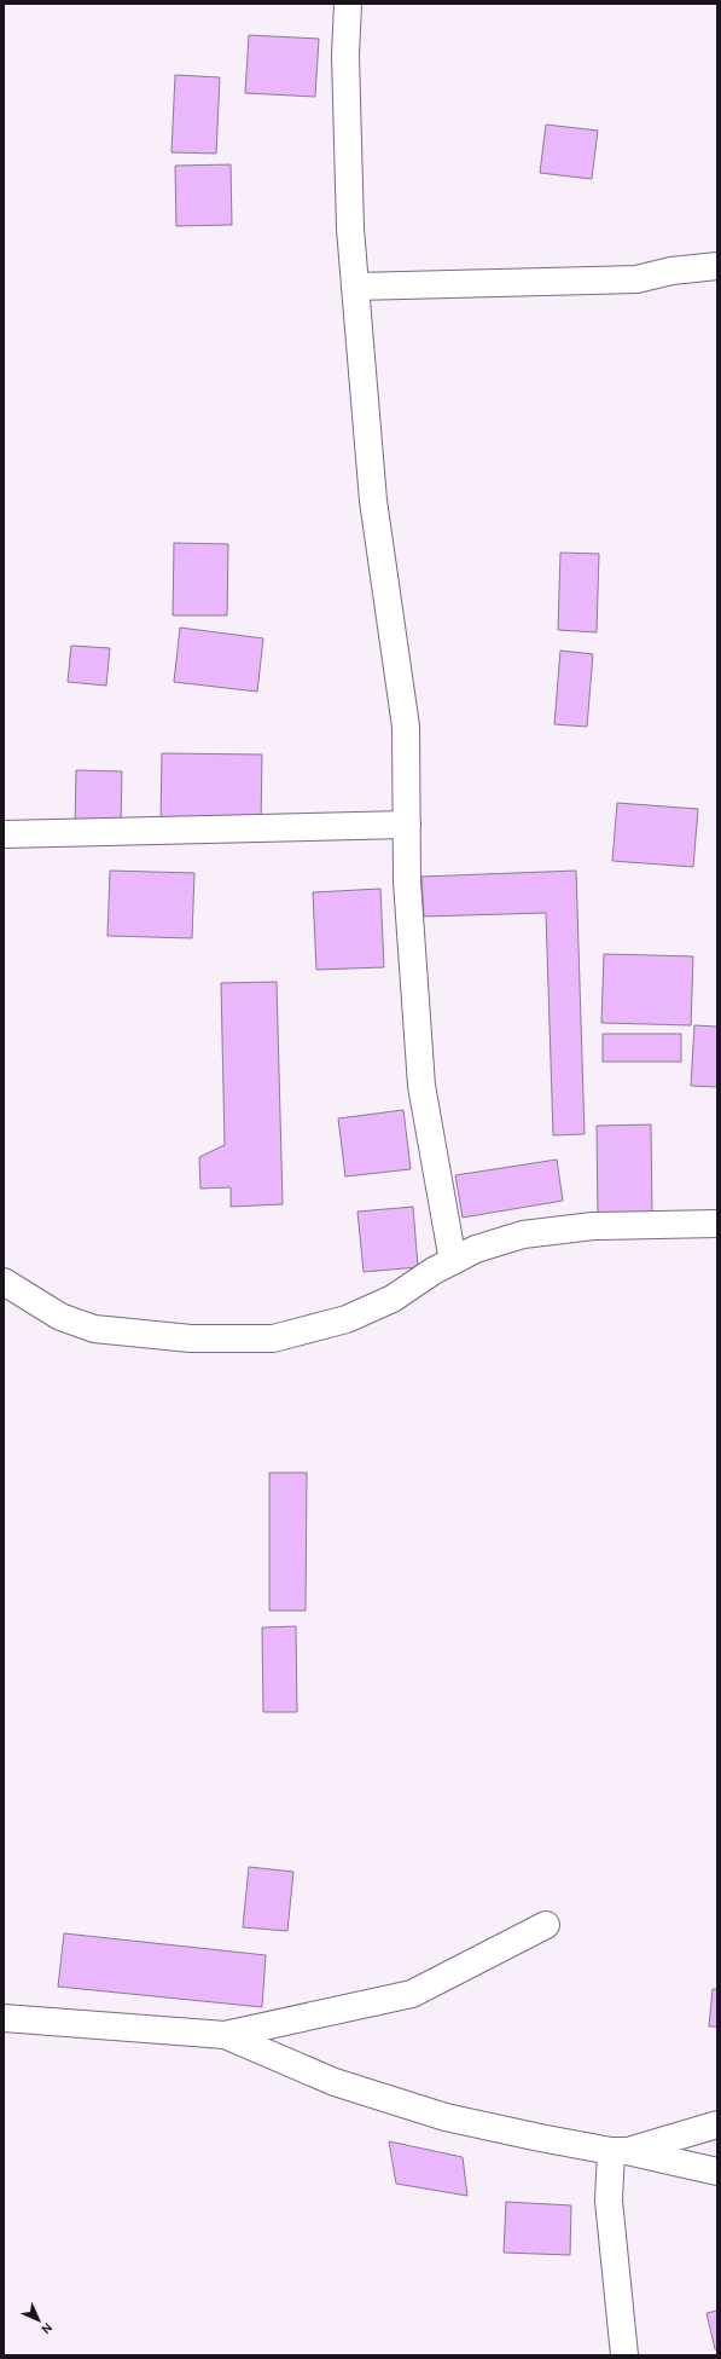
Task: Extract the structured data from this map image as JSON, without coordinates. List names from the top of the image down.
{
  "north": "bottom right"
}
